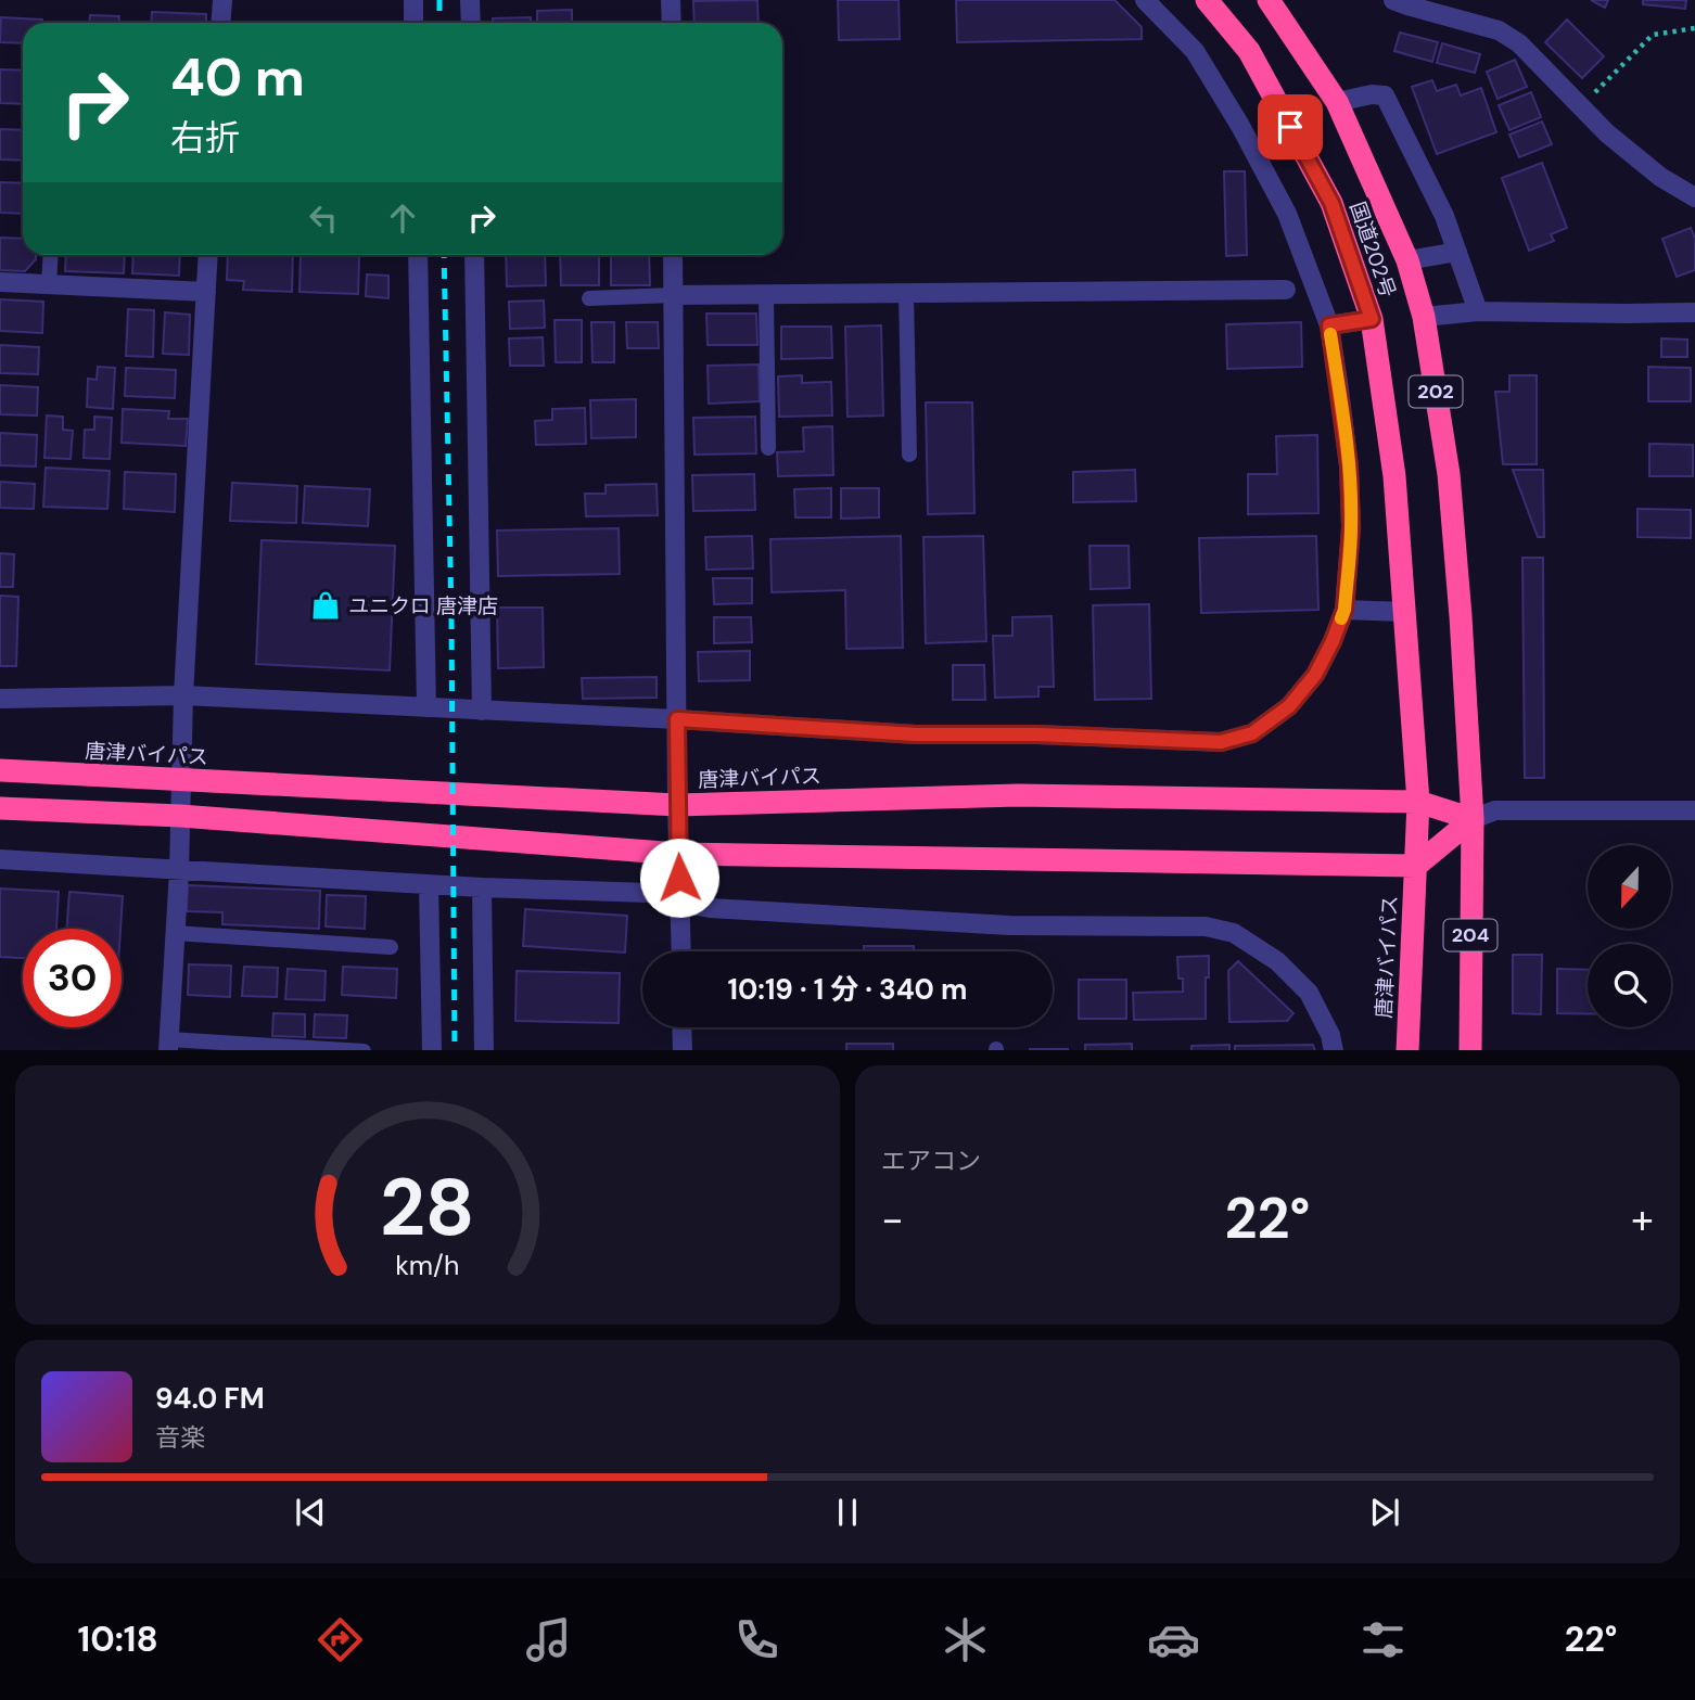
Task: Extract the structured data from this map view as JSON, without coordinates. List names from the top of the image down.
{
  "streets": {
    "highway": [
      "国道202号",
      "202",
      "唐津バイパス",
      "204"
    ]
  },
  "crossings": [
    ["国道202号", "唐津バイパス"],
    ["国道202号", "204"],
    ["唐津バイパス", "204"]
  ],
  "places": {
    "shop": ["ユニクロ 唐津店"]
  },
  "north": "bottom",
  "page": {
    "turn": ["40 m", "右折"],
    "limit": "30",
    "trip": "10:19 · 1 分 · 340 m",
    "tile": "エアコン",
    "heat": ["−", "22°", "+"],
    "song": ["94.0 FM", "音楽"],
    "tabs": ["10:18", "22°"],
    "gauge": ["28", "km/h"]
  }
}
